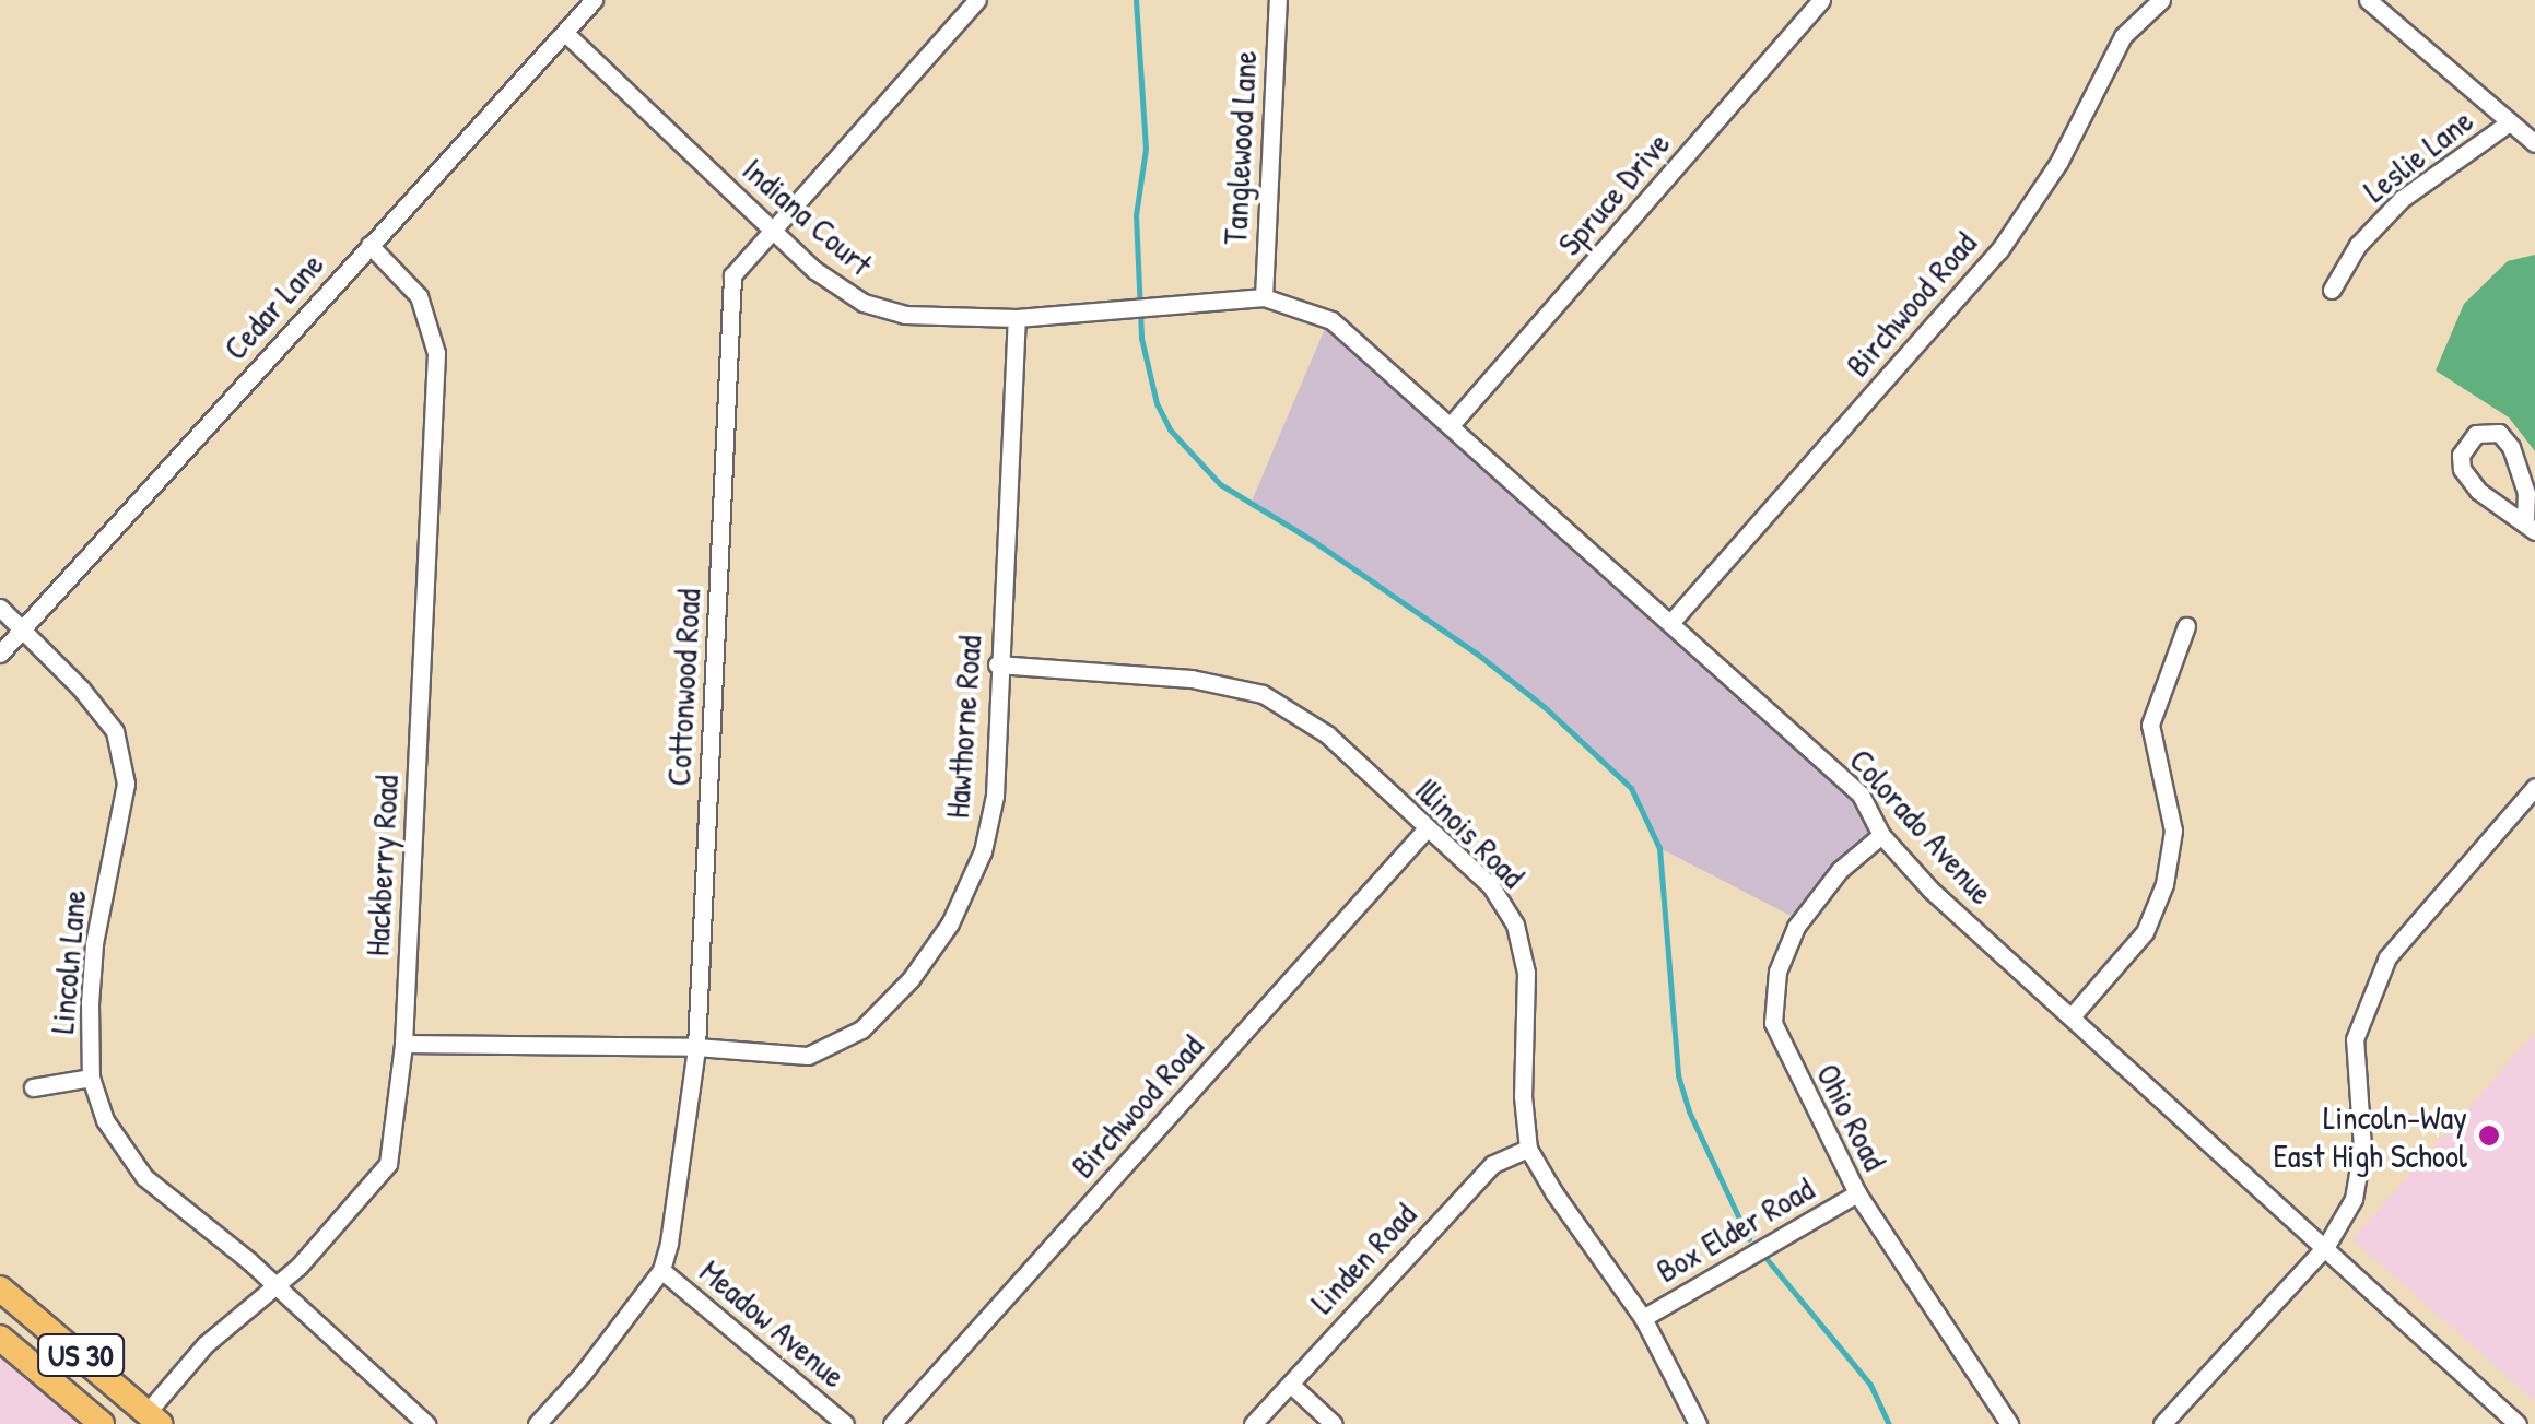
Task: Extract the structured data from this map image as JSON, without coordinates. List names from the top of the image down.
{
  "streets": {
    "main road": ["US 30"],
    "street": [
      "Tanglewood Lane",
      "Leslie Lane",
      "Spruce Drive",
      "Indiana Court",
      "Birchwood Road",
      "Cedar Lane",
      "Cottonwood Road",
      "Hawthorne Road",
      "Colorado Avenue",
      "Illinois Road",
      "Hackberry Road",
      "Lincoln Lane",
      "Ohio Road",
      "Box Elder Road",
      "Linden Road",
      "Meadow Avenue"
    ]
  },
  "crossings": [
    ["Tanglewood Lane", "Indiana Court"],
    ["Tanglewood Lane", "Colorado Avenue"],
    ["Spruce Drive", "Colorado Avenue"],
    ["Indiana Court", "Cedar Lane"],
    ["Indiana Court", "Cottonwood Road"],
    ["Indiana Court", "Hawthorne Road"],
    ["Indiana Court", "Colorado Avenue"],
    ["Birchwood Road", "Colorado Avenue"],
    ["Birchwood Road", "Illinois Road"],
    ["Cedar Lane", "Hackberry Road"],
    ["Cedar Lane", "Lincoln Lane"],
    ["Cottonwood Road", "Hawthorne Road"],
    ["Cottonwood Road", "Meadow Avenue"],
    ["Hawthorne Road", "Illinois Road"],
    ["Hawthorne Road", "Hackberry Road"],
    ["Colorado Avenue", "Ohio Road"],
    ["Illinois Road", "Box Elder Road"],
    ["Illinois Road", "Linden Road"],
    ["Hackberry Road", "Lincoln Lane"],
    ["Hackberry Road", "US 30"],
    ["Ohio Road", "Box Elder Road"]
  ],
  "places": ["Lincoln-Way East High School"]
}
